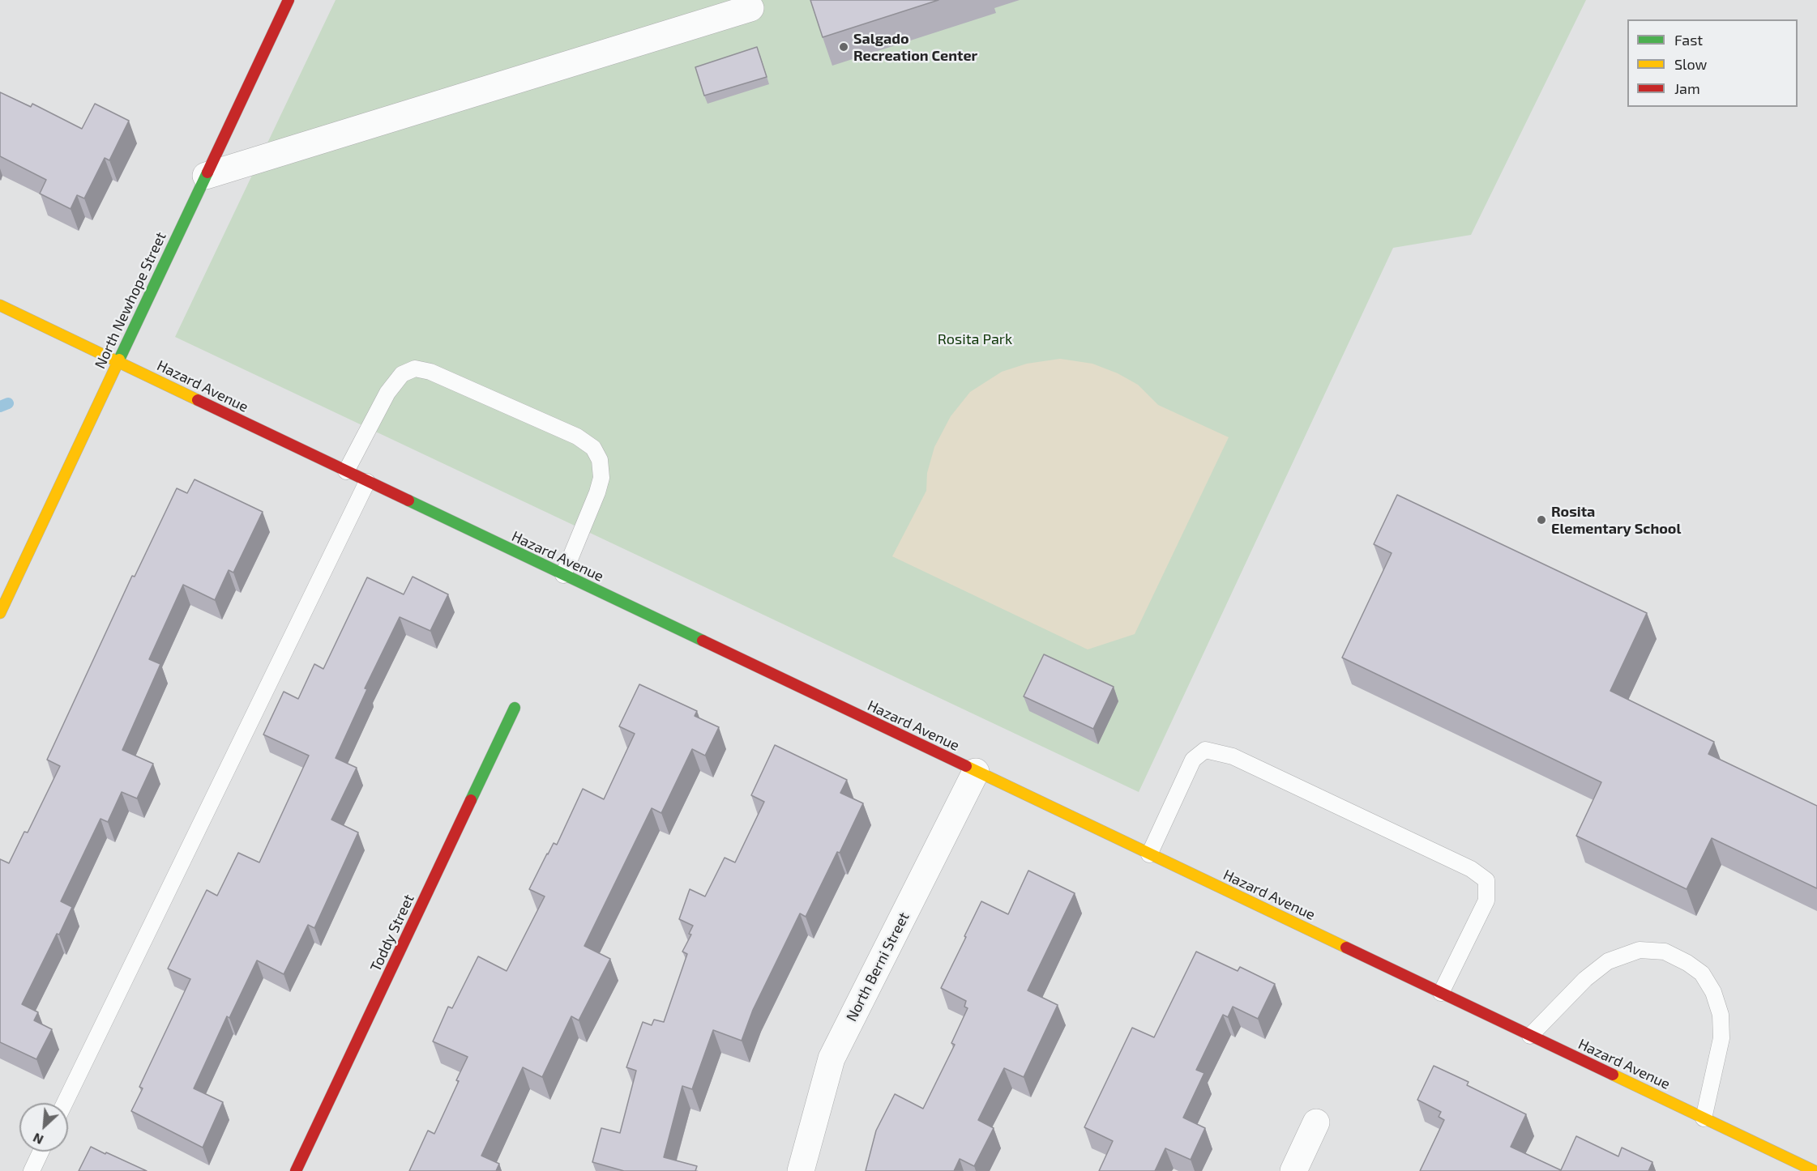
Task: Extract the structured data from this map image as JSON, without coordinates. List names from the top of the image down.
{
  "streets": {
    "street": [
      "North Newhope Street",
      "Hazard Avenue",
      "Toddy Street",
      "North Berni Street"
    ]
  },
  "crossings": [
    ["North Newhope Street", "Hazard Avenue"],
    ["Hazard Avenue", "North Berni Street"]
  ],
  "parks": ["Rosita Park"],
  "places": ["Salgado Recreation Center", "Rosita Elementary School"],
  "legend": ["Fast", "Slow", "Jam"],
  "north": "bottom left"
}
